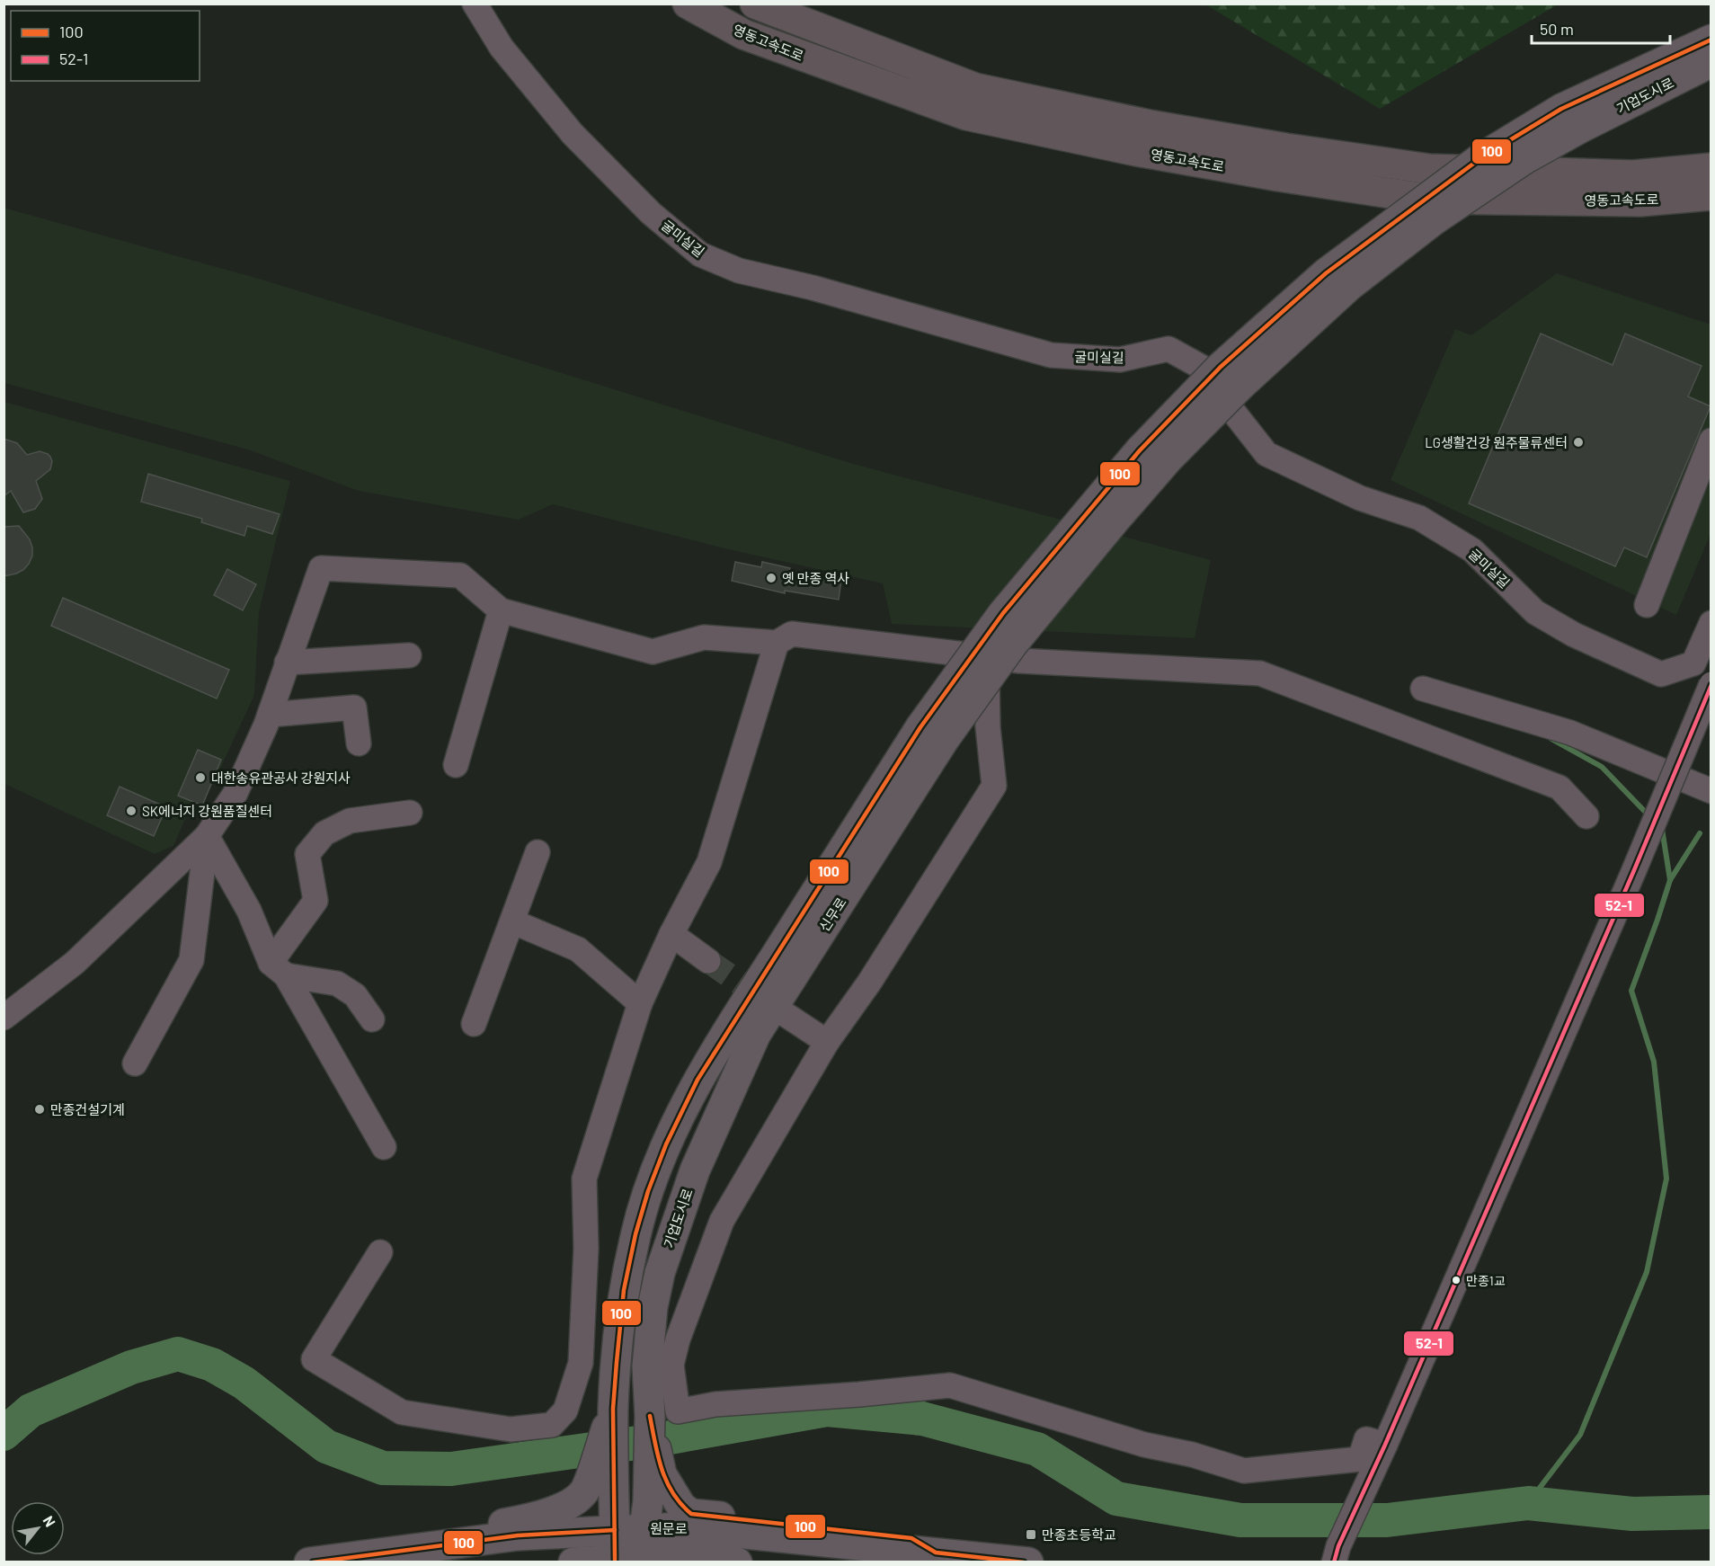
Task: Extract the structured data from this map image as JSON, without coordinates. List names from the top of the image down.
{
  "streets": {
    "highway": ["영동고속도로"],
    "main road": ["기업도시로", "신무로", "원문로"],
    "street": ["굴미실길"]
  },
  "crossings": [
    ["기업도시로", "신무로"]
  ],
  "places": {
    "other": [
      "LG생활건강 원주물류센터",
      "옛 만종 역사",
      "대한송유관공사 강원지사",
      "SK에너지 강원품질센터",
      "만종건설기계",
      "만종1교"
    ],
    "transit": ["만종초등학교"]
  },
  "lines": ["transit line 100", "transit line 52-1"],
  "legend": ["100", "52-1"],
  "scale_bar": "50 m",
  "north": "top right"
}
